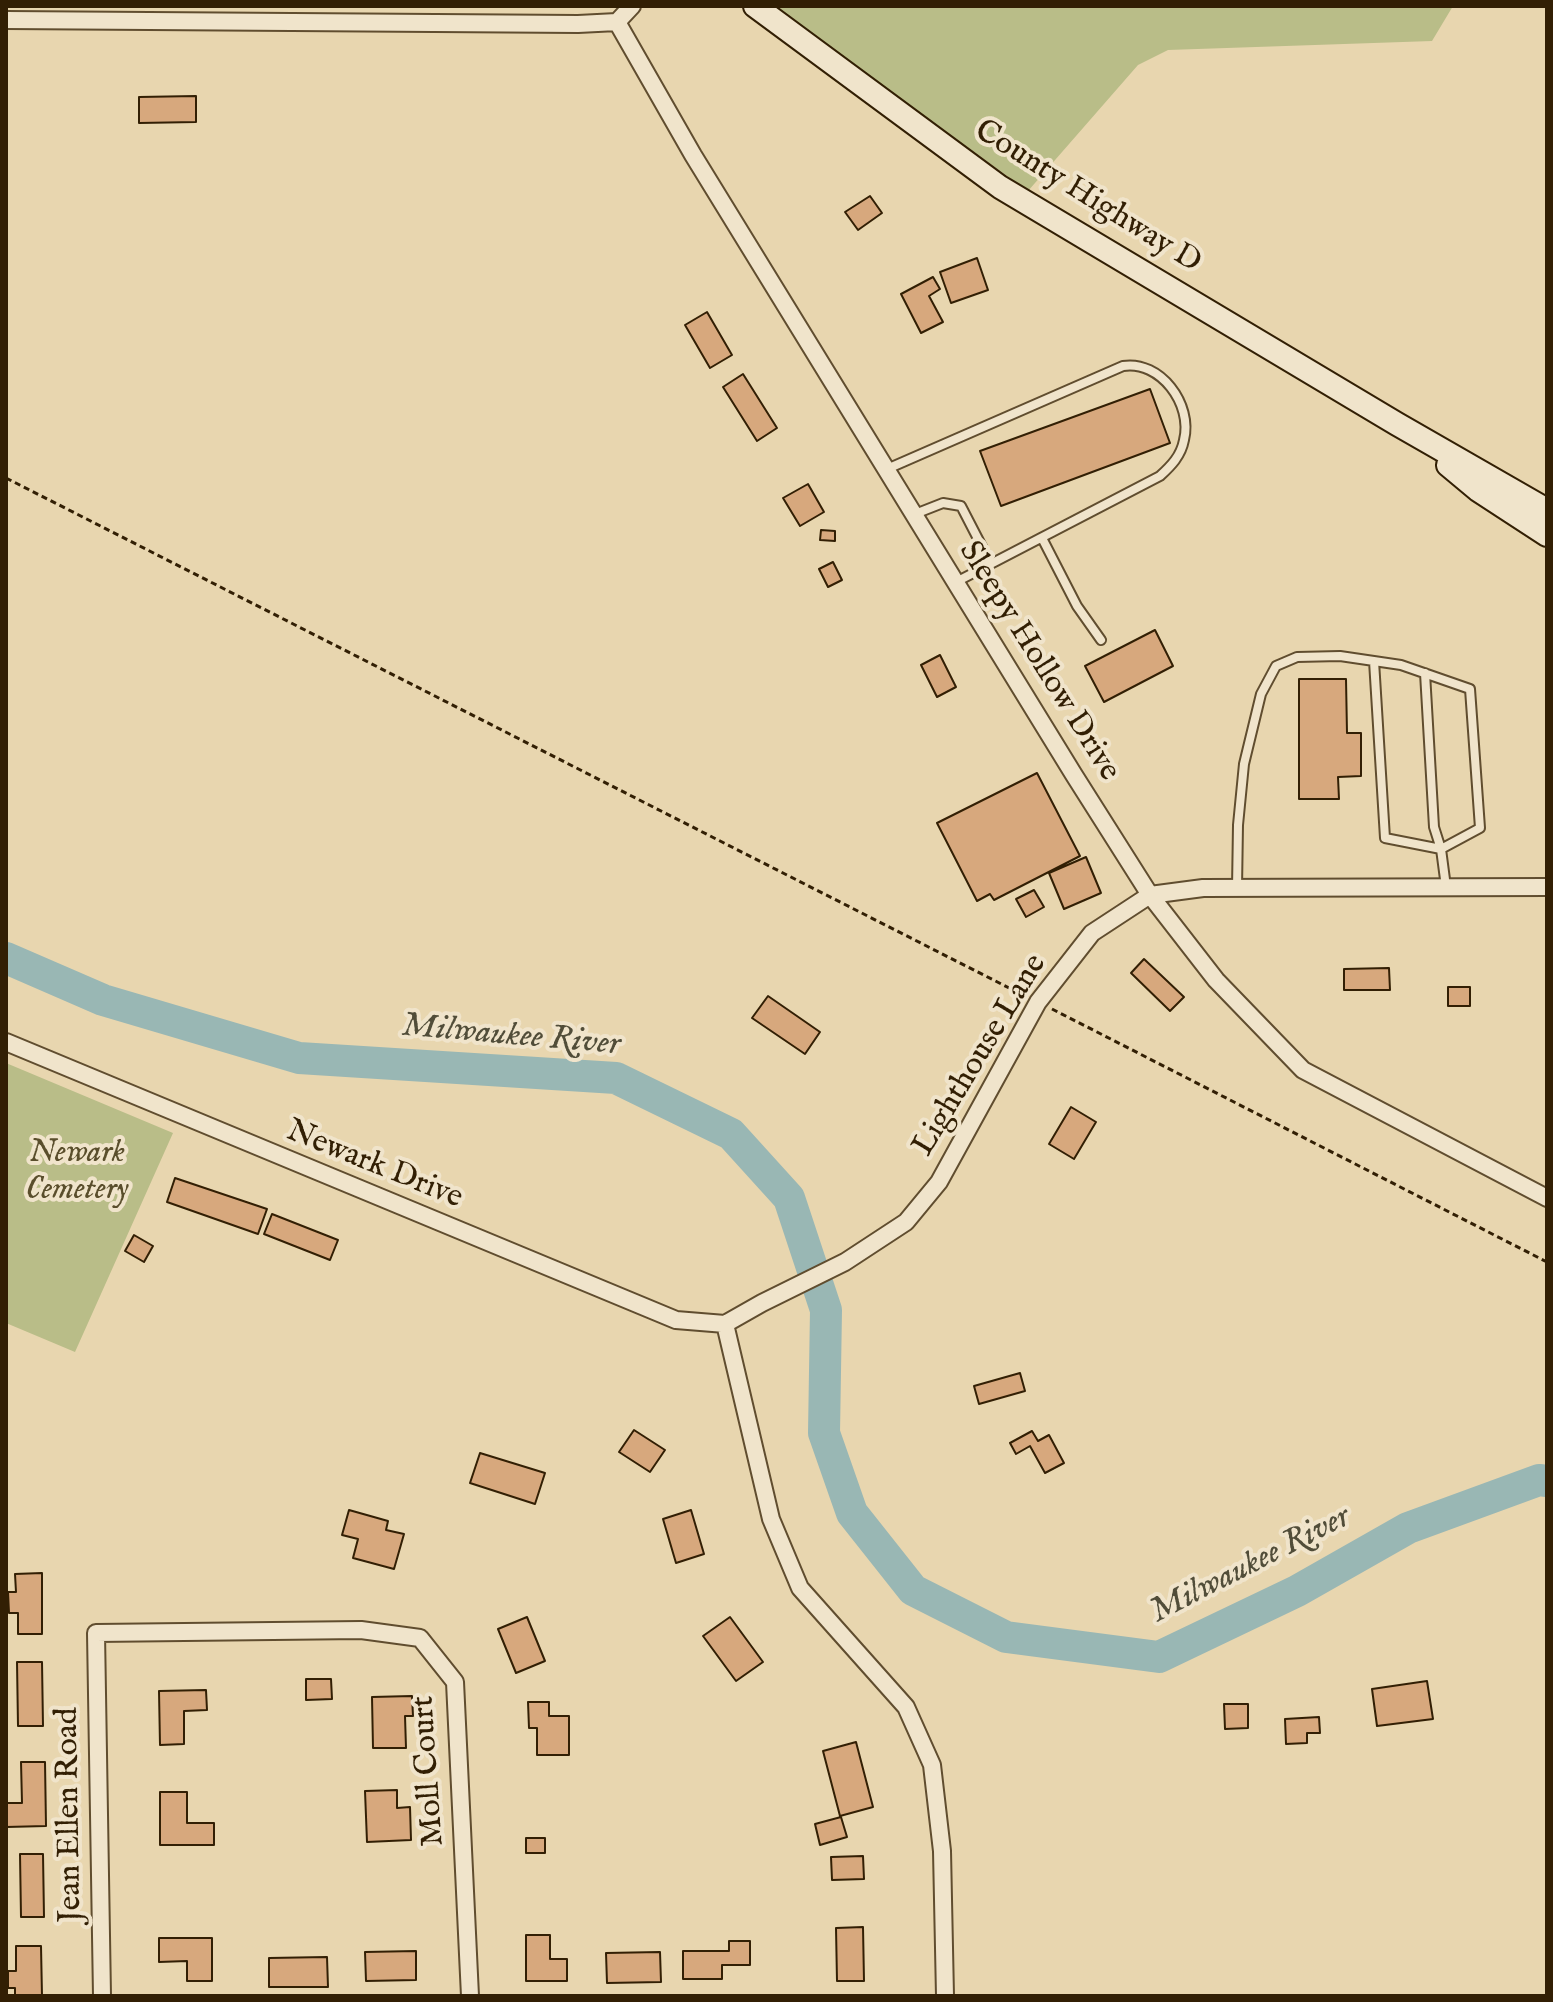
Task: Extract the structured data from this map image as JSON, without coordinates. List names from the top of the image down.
{
  "streets": {
    "main road": ["County Highway D"],
    "street": [
      "Sleepy Hollow Drive",
      "Lighthouse Lane",
      "Newark Drive",
      "Moll Court",
      "Jean Ellen Road"
    ]
  },
  "crossings": [
    ["Sleepy Hollow Drive", "Lighthouse Lane"],
    ["Lighthouse Lane", "Newark Drive"],
    ["Moll Court", "Jean Ellen Road"]
  ],
  "water": ["Milwaukee River"],
  "parks": ["Newark Cemetery"]
}
